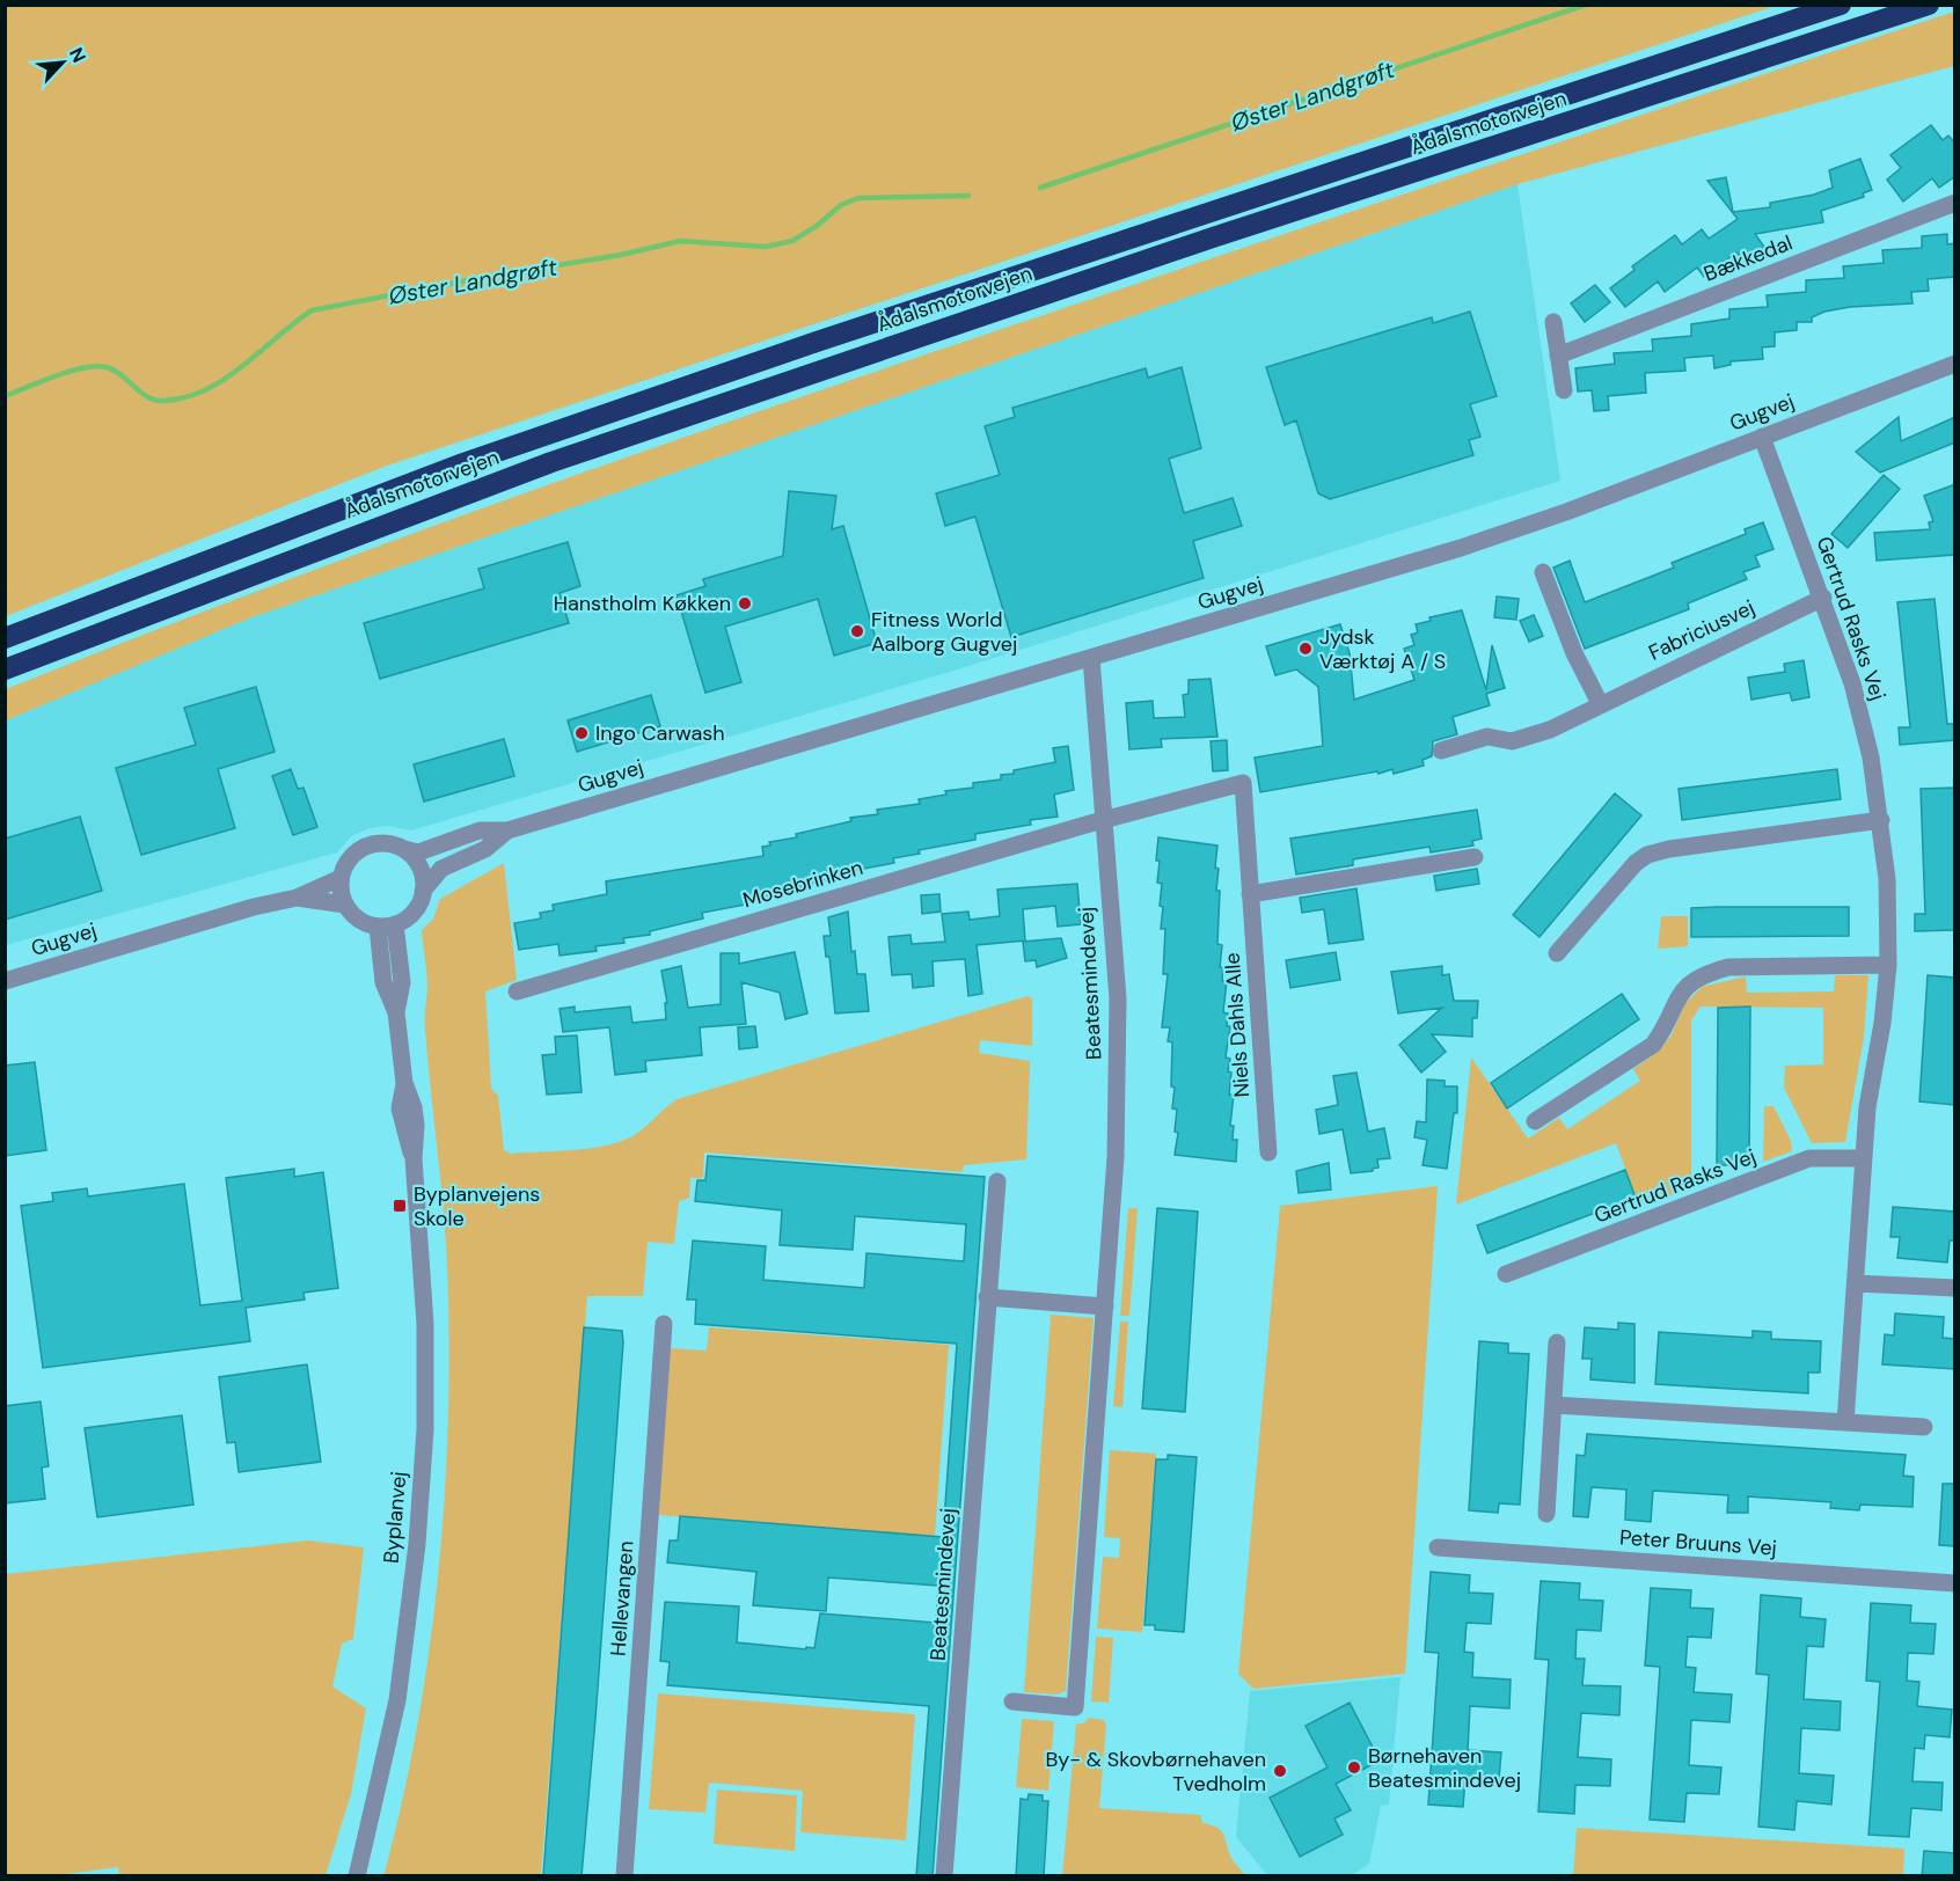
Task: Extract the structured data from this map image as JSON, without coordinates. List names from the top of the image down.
{
  "streets": {
    "highway": ["Ådalsmotorvejen"],
    "street": [
      "Bækkedal",
      "Gugvej",
      "Gertrud Rasks Vej",
      "Fabriciusvej",
      "Mosebrinken",
      "Beatesmindevej",
      "Niels Dahls Alle",
      "Byplanvej",
      "Peter Bruuns Vej",
      "Hellevangen"
    ]
  },
  "crossings": [
    ["Gugvej", "Gertrud Rasks Vej"],
    ["Gugvej", "Beatesmindevej"],
    ["Gugvej", "Byplanvej"],
    ["Gertrud Rasks Vej", "Fabriciusvej"],
    ["Mosebrinken", "Beatesmindevej"],
    ["Mosebrinken", "Niels Dahls Alle"],
    ["Beatesmindevej", "Niels Dahls Alle"]
  ],
  "water": ["Øster Landgrøft"],
  "places": {
    "other": [
      "Hanstholm Køkken",
      "Fitness World Aalborg Gugvej",
      "Jydsk Værktøj A / S",
      "Ingo Carwash",
      "Børnehaven Beatesmindevej",
      "By- & Skovbørnehaven Tvedholm"
    ],
    "transit": ["Byplanvejens Skole"]
  },
  "north": "top right"
}
